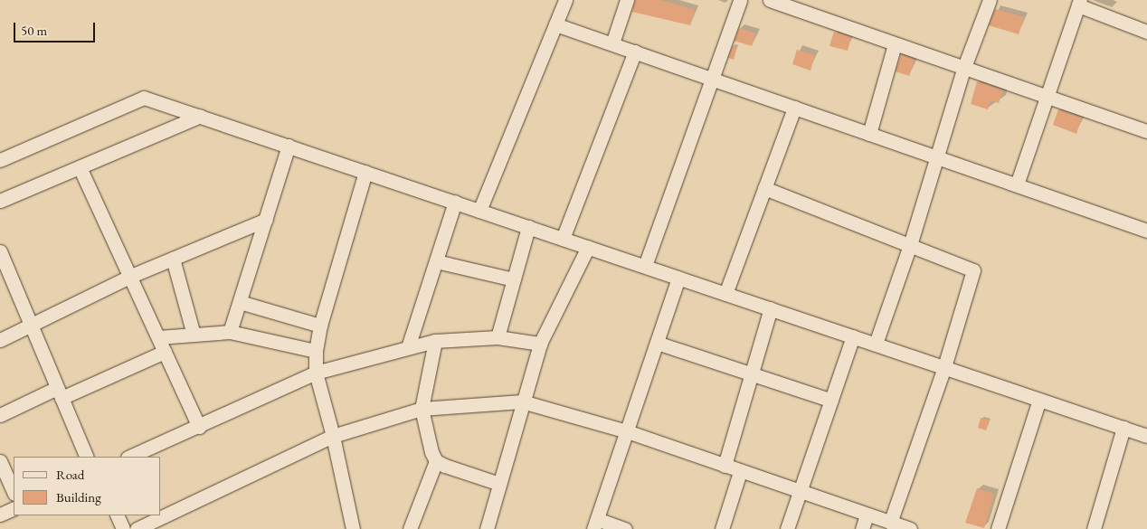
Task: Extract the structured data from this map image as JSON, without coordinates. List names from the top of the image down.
{
  "legend": ["Road", "Building"],
  "scale_bar": "50 m"
}
